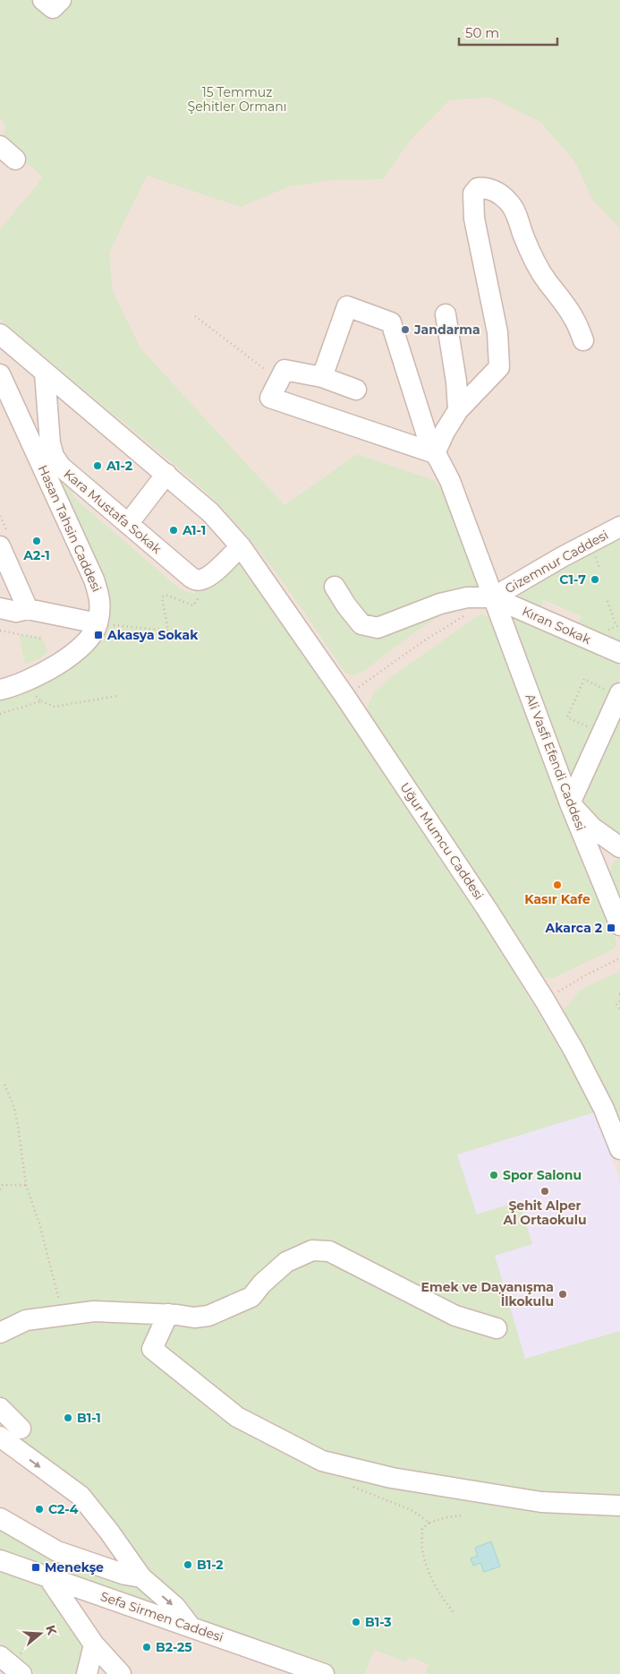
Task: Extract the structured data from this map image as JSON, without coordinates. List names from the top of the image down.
{
  "streets": {
    "street": [
      "Kara Mustafa Sokak",
      "Hasan Tahsin Caddesi",
      "Gizemnur Caddesi",
      "Kıran Sokak",
      "Ali Vasfi Efendi Caddesi",
      "Uğur Mumcu Caddesi",
      "Sefa Sirmen Caddesi"
    ]
  },
  "crossings": [
    ["Kara Mustafa Sokak", "Uğur Mumcu Caddesi"],
    ["Gizemnur Caddesi", "Kıran Sokak"],
    ["Gizemnur Caddesi", "Ali Vasfi Efendi Caddesi"],
    ["Kıran Sokak", "Ali Vasfi Efendi Caddesi"]
  ],
  "parks": ["15 Temmuz Şehitler Ormanı"],
  "places": {
    "other": [
      "Jandarma",
      "A1-2",
      "A1-1",
      "A2-1",
      "C1-7",
      "Kasır Kafe",
      "Spor Salonu",
      "Şehit Alper Al Ortaokulu",
      "Emek ve Dayanışma İlkokulu",
      "B1-1",
      "C2-4",
      "B1-2",
      "B1-3",
      "B2-25"
    ],
    "transit": ["Akasya Sokak", "Akarca 2", "Menekşe"]
  },
  "scale_bar": "50 m",
  "north": "right"
}
